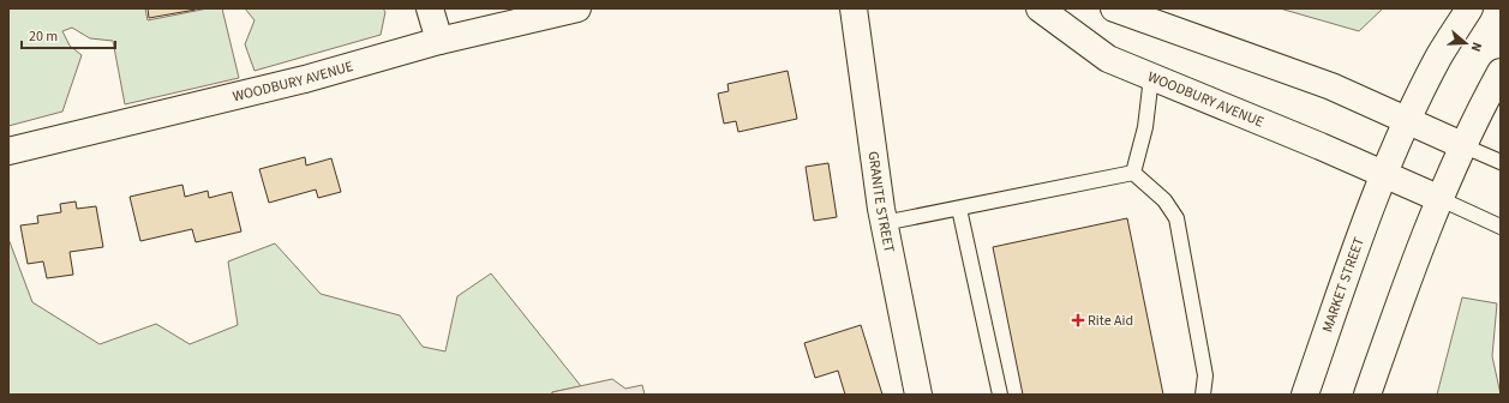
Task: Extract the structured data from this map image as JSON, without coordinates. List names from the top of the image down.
{
  "streets": {
    "street": ["WOODBURY AVENUE", "GRANITE STREET", "MARKET STREET"]
  },
  "crossings": [
    ["WOODBURY AVENUE", "MARKET STREET"]
  ],
  "places": {
    "health": ["Rite Aid"]
  },
  "scale_bar": "20 m",
  "north": "right"
}
